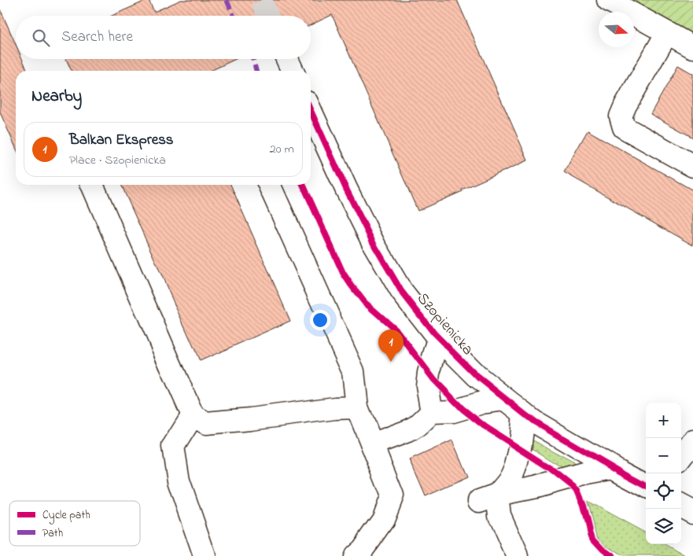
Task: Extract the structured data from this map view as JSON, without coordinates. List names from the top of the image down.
{
  "streets": {
    "street": ["Szopienicka"]
  },
  "legend": ["Cycle path", "Path"],
  "north": "right",
  "page": {
    "search": "Search here",
    "heading": "Nearby",
    "list": [
      {
        "mark": "1",
        "name": "Balkan Ekspress",
        "note": "Place · Szopienicka",
        "value": "20 m"
      }
    ],
    "pins": "1",
    "map_buttons": ["+", "−"]
  }
}
